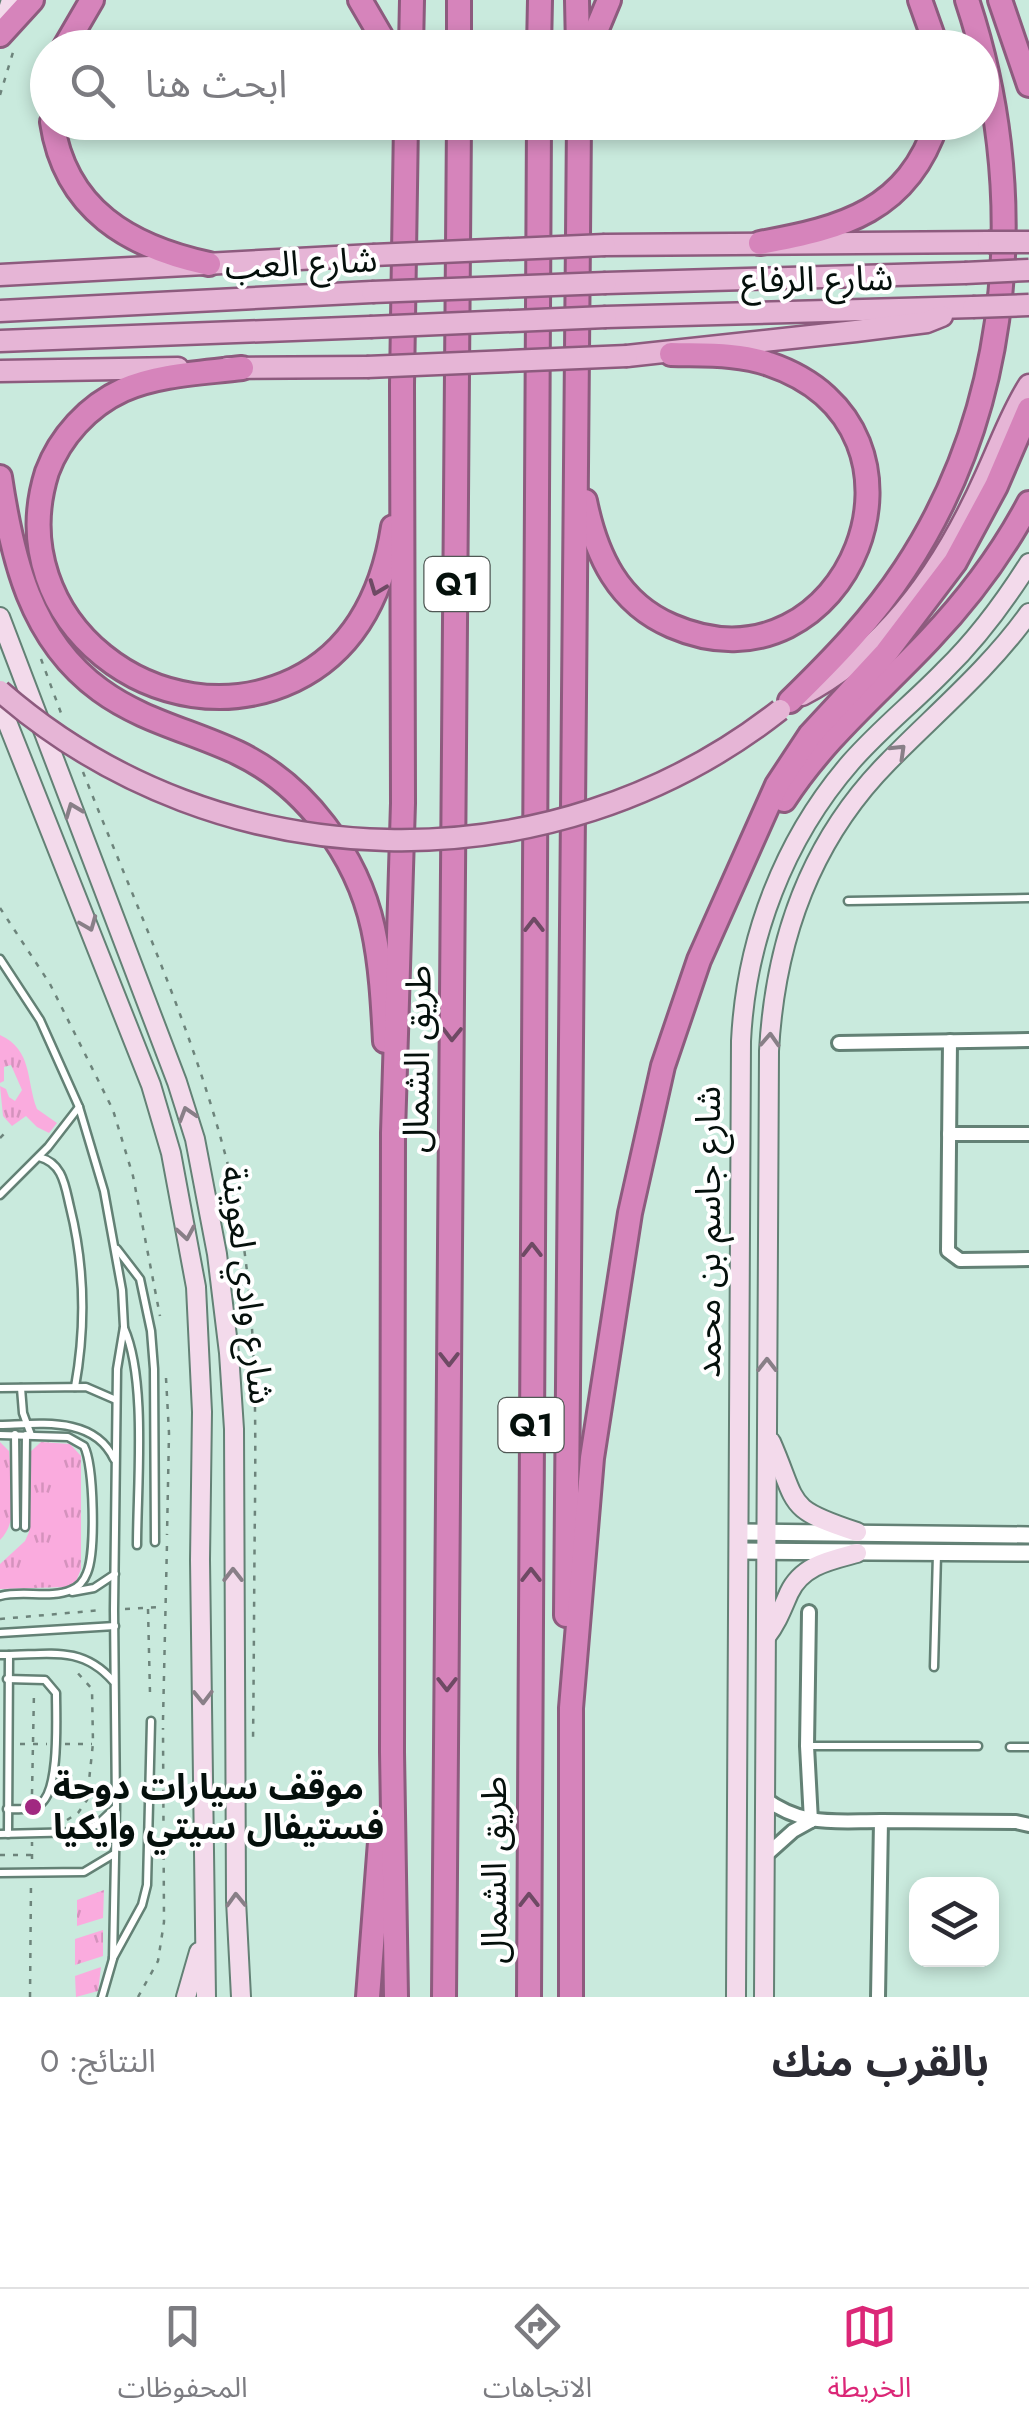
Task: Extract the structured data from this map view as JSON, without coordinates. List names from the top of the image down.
{
  "streets": {
    "highway": ["Q1", "طريق الشمال"],
    "main road": [
      "شارع العب",
      "شارع الرفاع",
      "شارع جاسم بن محمد",
      "شارع وادي لعوينة"
    ]
  },
  "crossings": [
    ["شارع العب", "شارع الرفاع"]
  ],
  "places": ["موقف سيارات دوحة فستيفال سيتي وايكيا"],
  "page": {
    "search": "ابحث هنا",
    "heading": ["بالقرب منك", "النتائج: 0"],
    "nav": ["الخريطة", "الاتجاهات", "المحفوظات"]
  }
}
